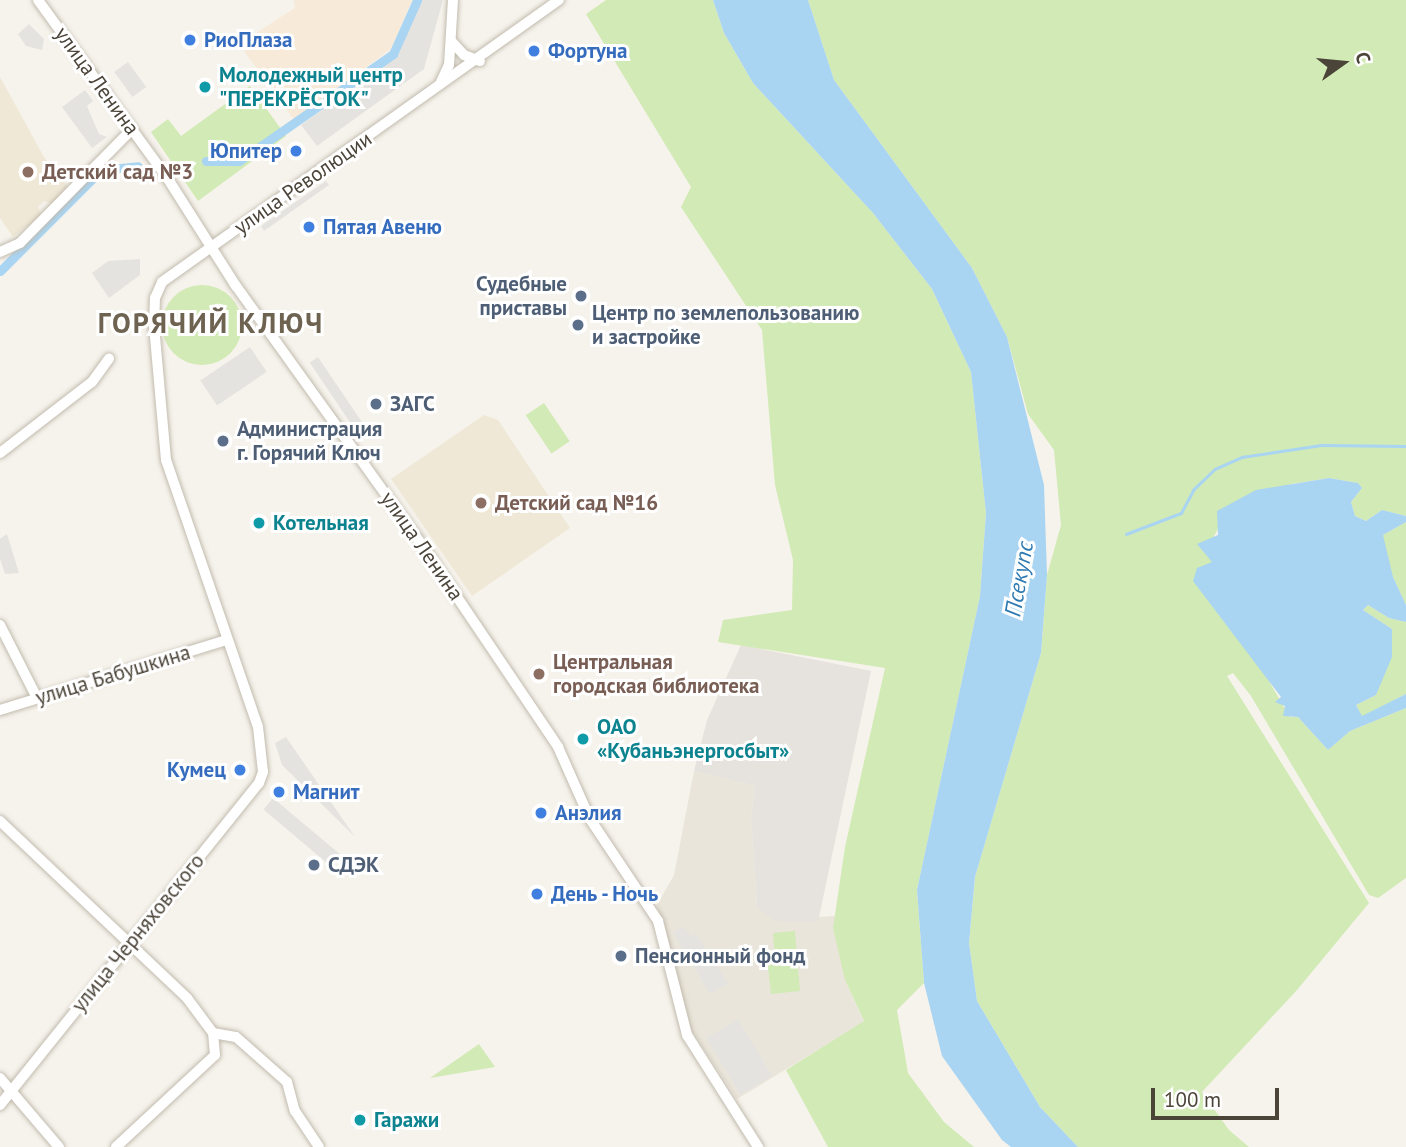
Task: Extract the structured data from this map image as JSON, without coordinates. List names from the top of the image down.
{
  "streets": {
    "street": [
      "улица Ленина",
      "улица Революции",
      "улица Бабушкина",
      "улица Черняховского"
    ]
  },
  "crossings": [
    ["улица Ленина", "улица Революции"],
    ["улица Революции", "улица Бабушкина"],
    ["улица Революции", "улица Черняховского"],
    ["улица Бабушкина", "улица Черняховского"]
  ],
  "districts": ["ГОРЯЧИЙ КЛЮЧ"],
  "water": ["Псекупс"],
  "places": [
    "РиоПлаза",
    "Фортуна",
    "Молодежный центр \"ПЕРЕКРЁСТОК\"",
    "Юпитер",
    "Детский сад №3",
    "Пятая Авеню",
    "Судебные приставы",
    "Центр по землепользованию и застройке",
    "ЗАГС",
    "Администрация г. Горячий Ключ",
    "Детский сад №16",
    "Котельная",
    "Центральная городская библиотека",
    "ОАО «Кубаньэнергосбыт»",
    "Кумец",
    "Магнит",
    "Анэлия",
    "СДЭК",
    "День - Ночь",
    "Пенсионный фонд",
    "Гаражи"
  ],
  "scale_bar": "100 m",
  "north": "right"
}
